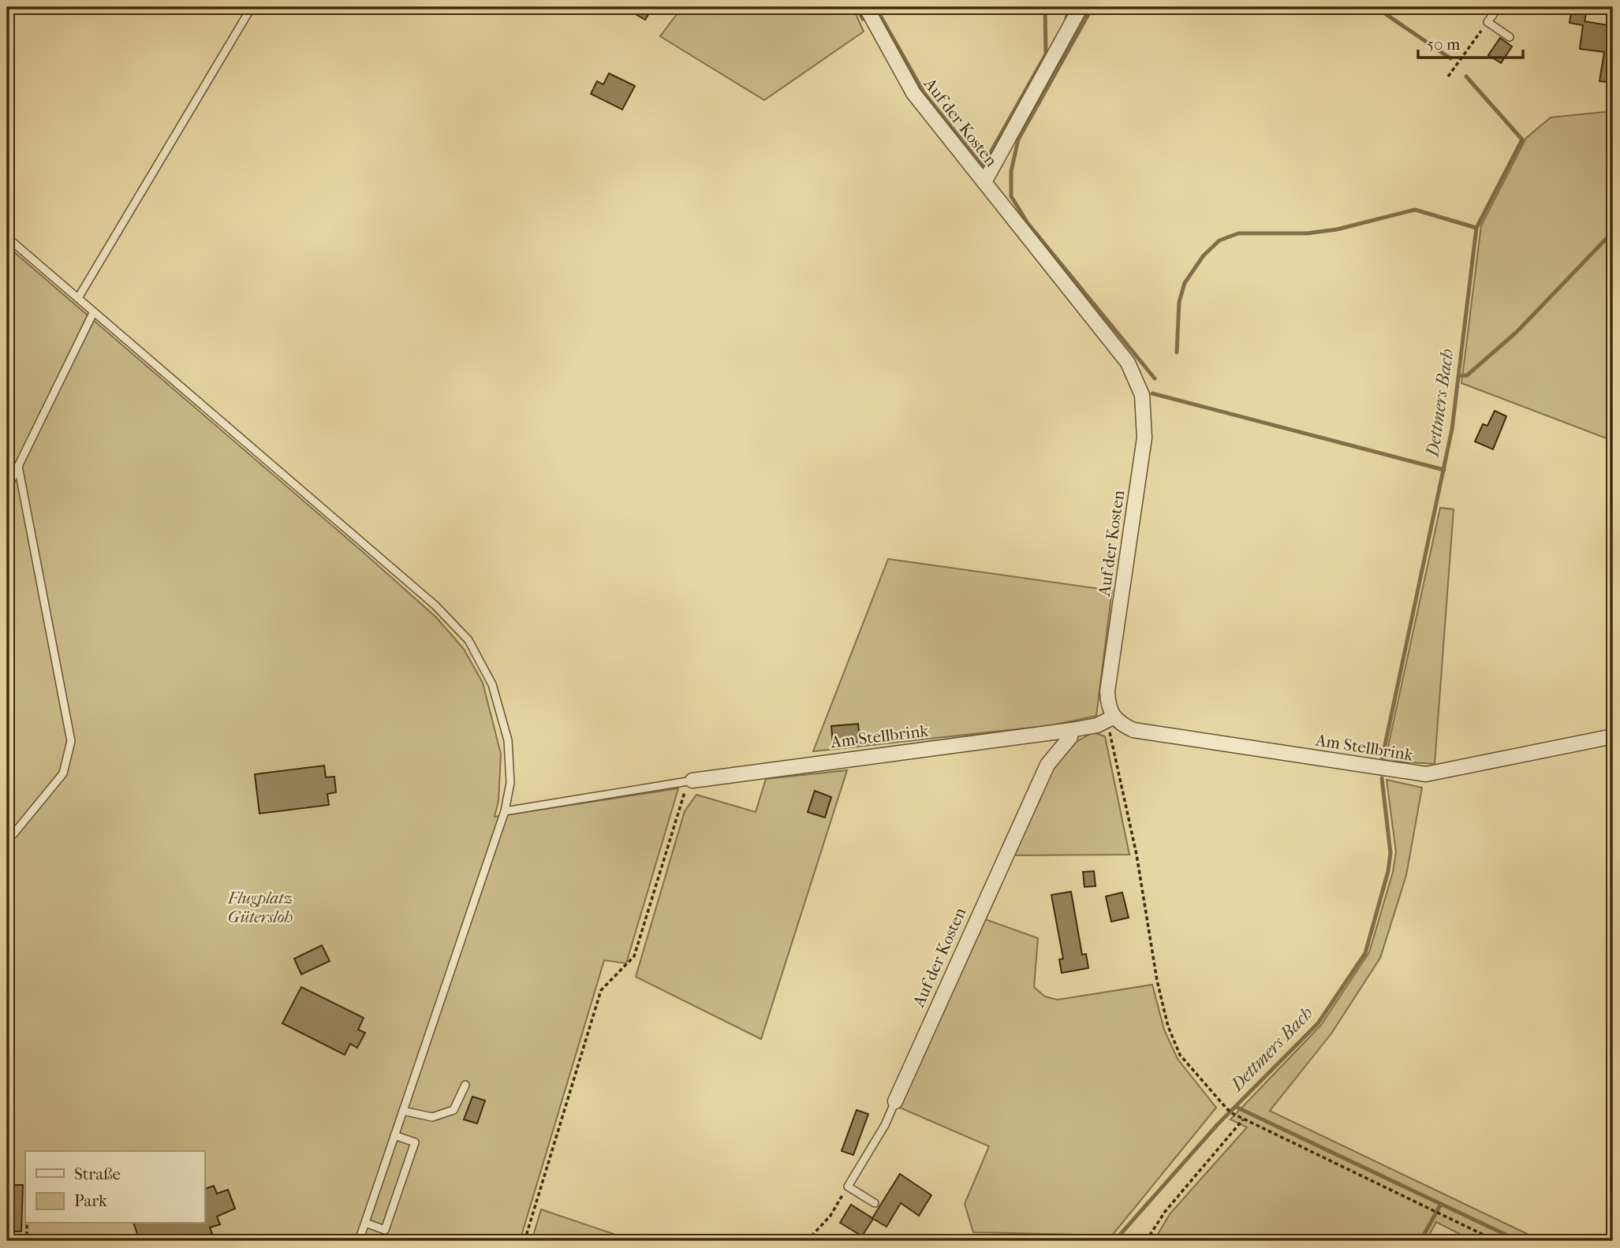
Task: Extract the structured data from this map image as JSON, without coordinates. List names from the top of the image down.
{
  "streets": {
    "street": ["Auf der Kosten", "Am Stellbrink"]
  },
  "crossings": [
    ["Auf der Kosten", "Am Stellbrink"]
  ],
  "water": ["Dettmers Bach"],
  "parks": ["Flugplatz Gütersloh"],
  "legend": ["Straße", "Park"],
  "scale_bar": "50 m"
}
